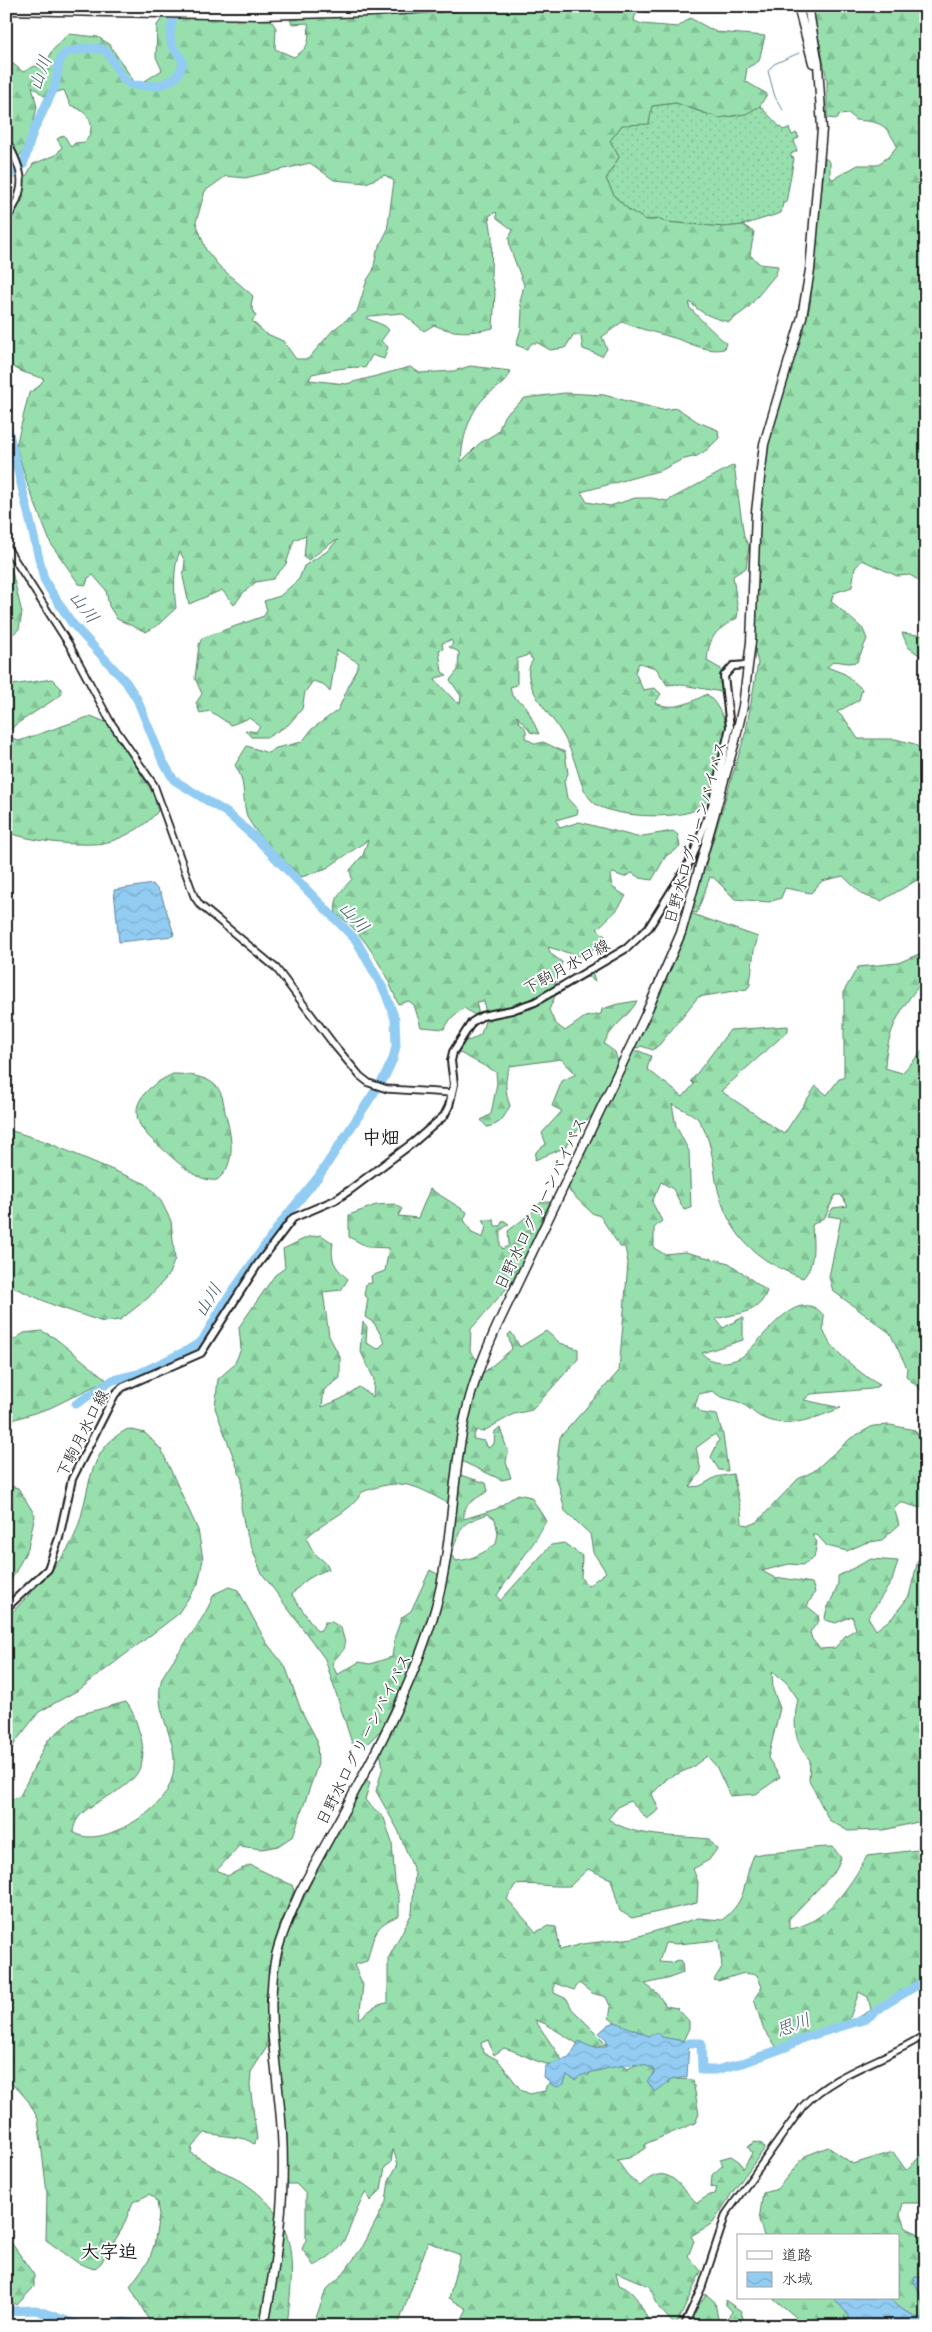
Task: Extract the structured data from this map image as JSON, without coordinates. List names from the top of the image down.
{
  "streets": {
    "highway": ["日野水口グリーンバイパス"],
    "main road": ["下駒月水口線"]
  },
  "districts": ["中畑", "大字迫"],
  "water": ["山川", "思川"],
  "legend": ["道路", "水域"]
}
